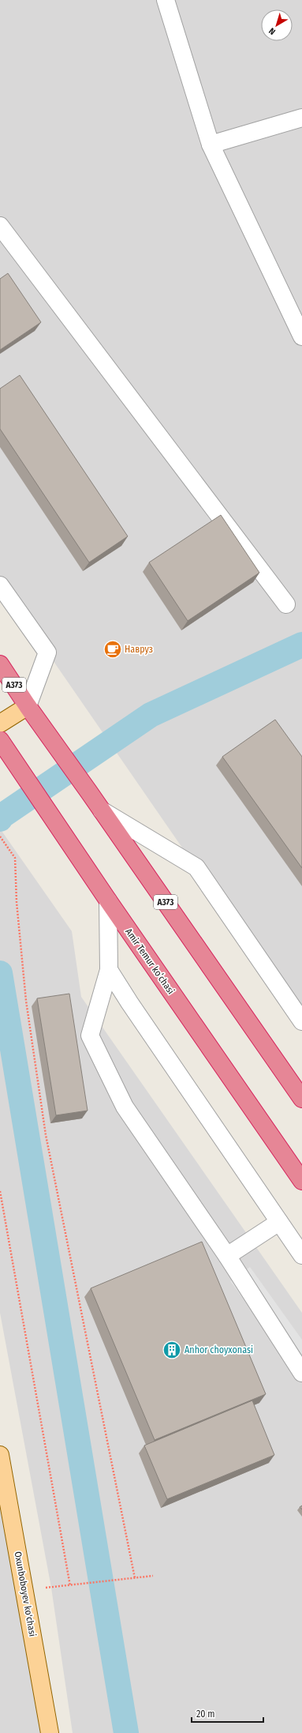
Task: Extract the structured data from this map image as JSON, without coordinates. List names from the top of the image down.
{
  "streets": {
    "highway": ["A373", "Amir Temur koʻchasi"],
    "main road": ["Oxunboboyev ko'chasi"]
  },
  "places": {
    "cafe": ["Навруз"],
    "building": ["Anhor choyxonasi"]
  },
  "scale_bar": "20 m",
  "north": "bottom left"
}
